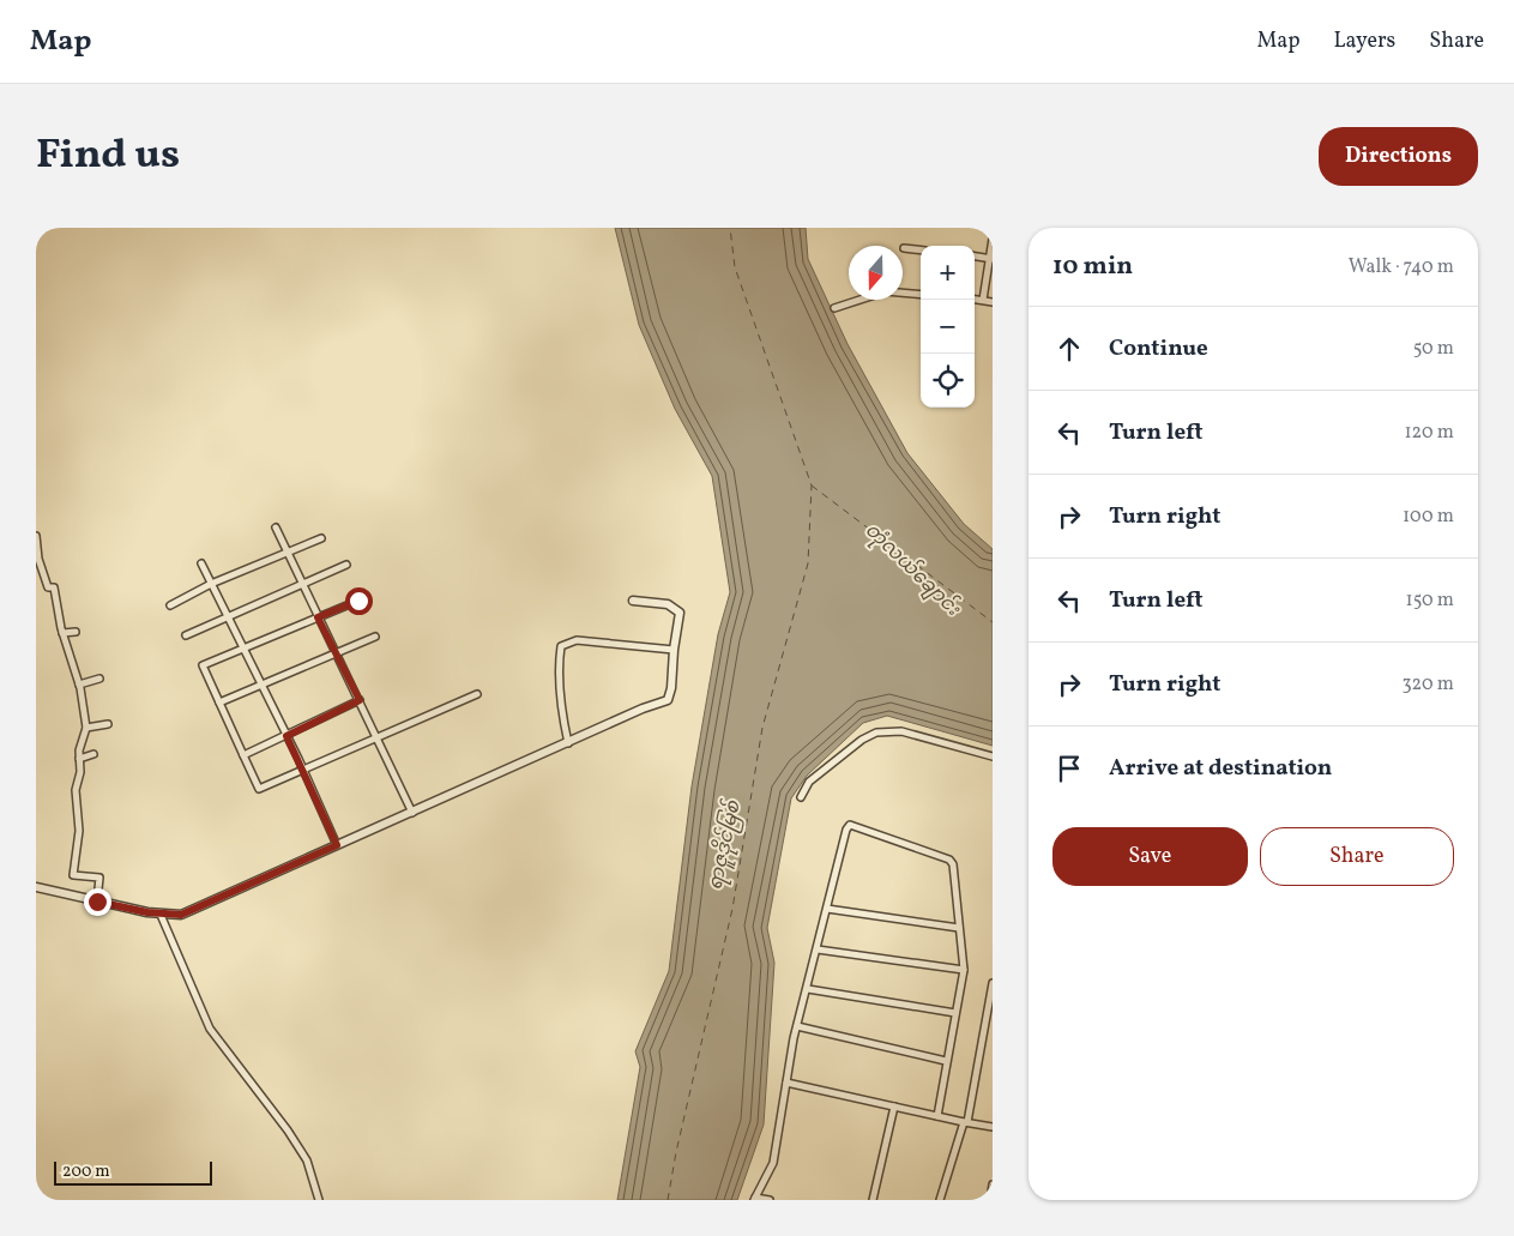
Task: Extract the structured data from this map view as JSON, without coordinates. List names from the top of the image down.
{
  "water": ["တုံလယ်ချောင်း", "ရာဇူဒိုင်မြစ်"],
  "scale_bar": "200 m",
  "north": "bottom",
  "page": {
    "header": "Map",
    "nav": ["Map", "Layers", "Share"],
    "title": "Find us",
    "buttons": [
      "Directions",
      ["Save", "Share"]
    ],
    "heading": ["10 min", "Walk · 740 m"],
    "map_buttons": ["+", "−"],
    "list": [
      ["Continue", "50 m"],
      ["Turn left", "120 m"],
      ["Turn right", "100 m"],
      ["Turn left", "150 m"],
      ["Turn right", "320 m"],
      "Arrive at destination"
    ],
    "scale": "200 m"
  }
}
